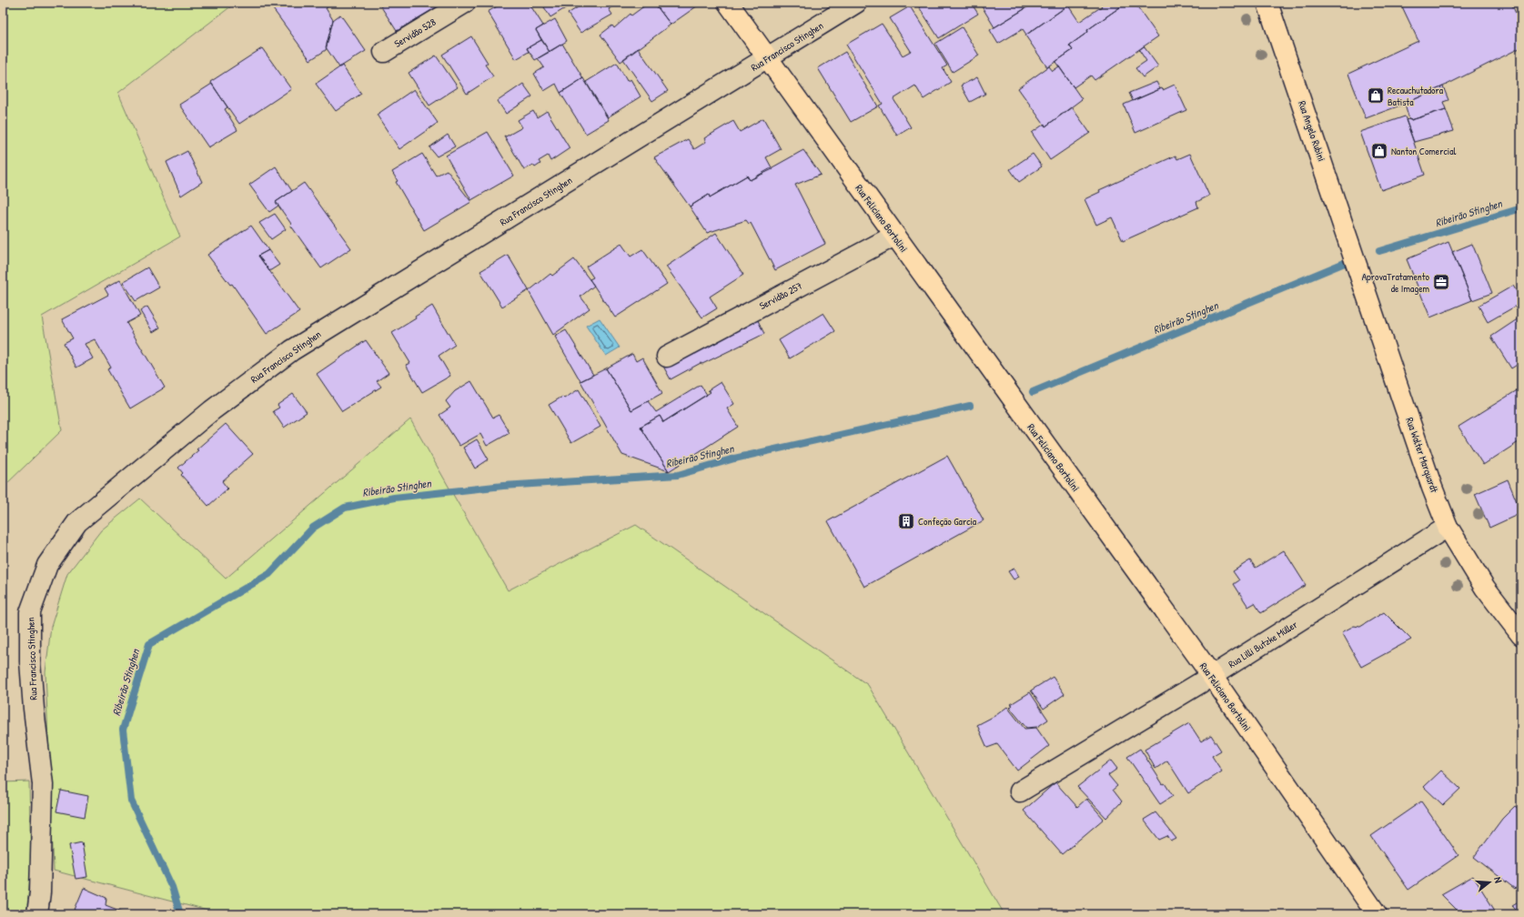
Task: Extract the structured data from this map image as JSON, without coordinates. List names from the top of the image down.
{
  "streets": {
    "main road": ["Rua Angelo Rubini", "Rua Feliciano Bortolini", "Rua Walter Marquardt"],
    "street": [
      "Servidão 528",
      "Rua Francisco Stinghen",
      "Servidão 257",
      "Rua Lilli Butzke Müller"
    ]
  },
  "crossings": [
    ["Rua Francisco Stinghen", "Rua Feliciano Bortolini"],
    ["Rua Angelo Rubini", "Rua Walter Marquardt"],
    ["Rua Feliciano Bortolini", "Servidão 257"],
    ["Rua Feliciano Bortolini", "Rua Lilli Butzke Müller"],
    ["Rua Walter Marquardt", "Rua Lilli Butzke Müller"]
  ],
  "water": ["Ribeirão Stinghen"],
  "places": {
    "shop": ["Recauchutadora Batista", "Nanton Comercial"],
    "office": ["AprovaTratamento de Imagem"],
    "building": ["Confeção Garcia"]
  },
  "north": "right"
}
